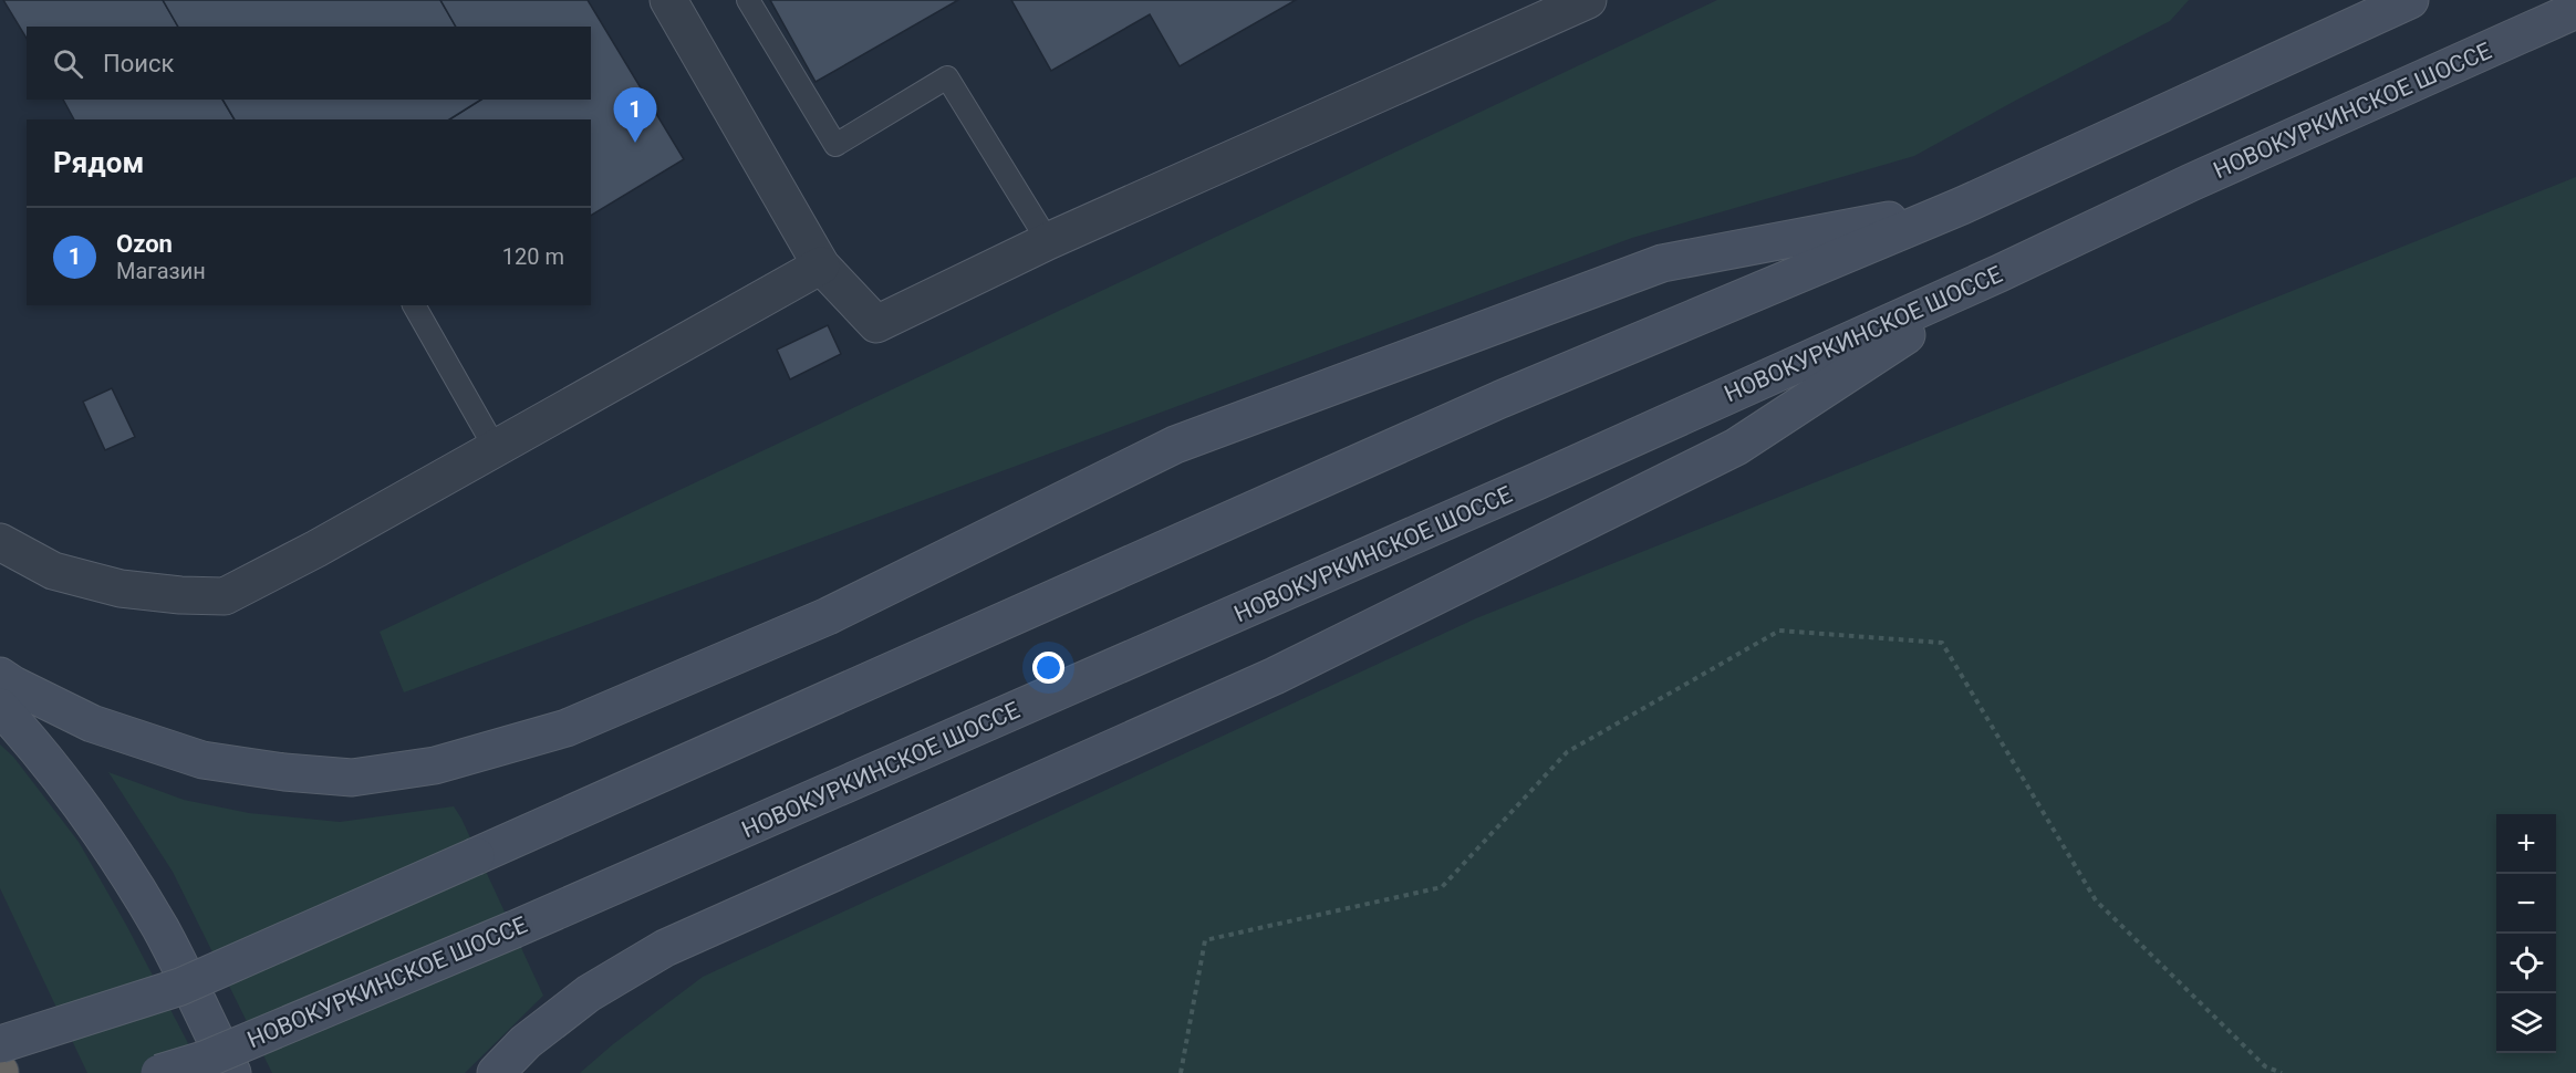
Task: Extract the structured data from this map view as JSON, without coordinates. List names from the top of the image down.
{
  "streets": {
    "main road": ["НОВОКУРКИНСКОЕ ШОССЕ"]
  },
  "page": {
    "search": "Поиск",
    "pins": "1",
    "heading": "Рядом",
    "list": [
      {
        "mark": "1",
        "name": "Ozon",
        "note": "Магазин",
        "value": "120 m"
      }
    ],
    "map_buttons": ["+", "−"]
  }
}
